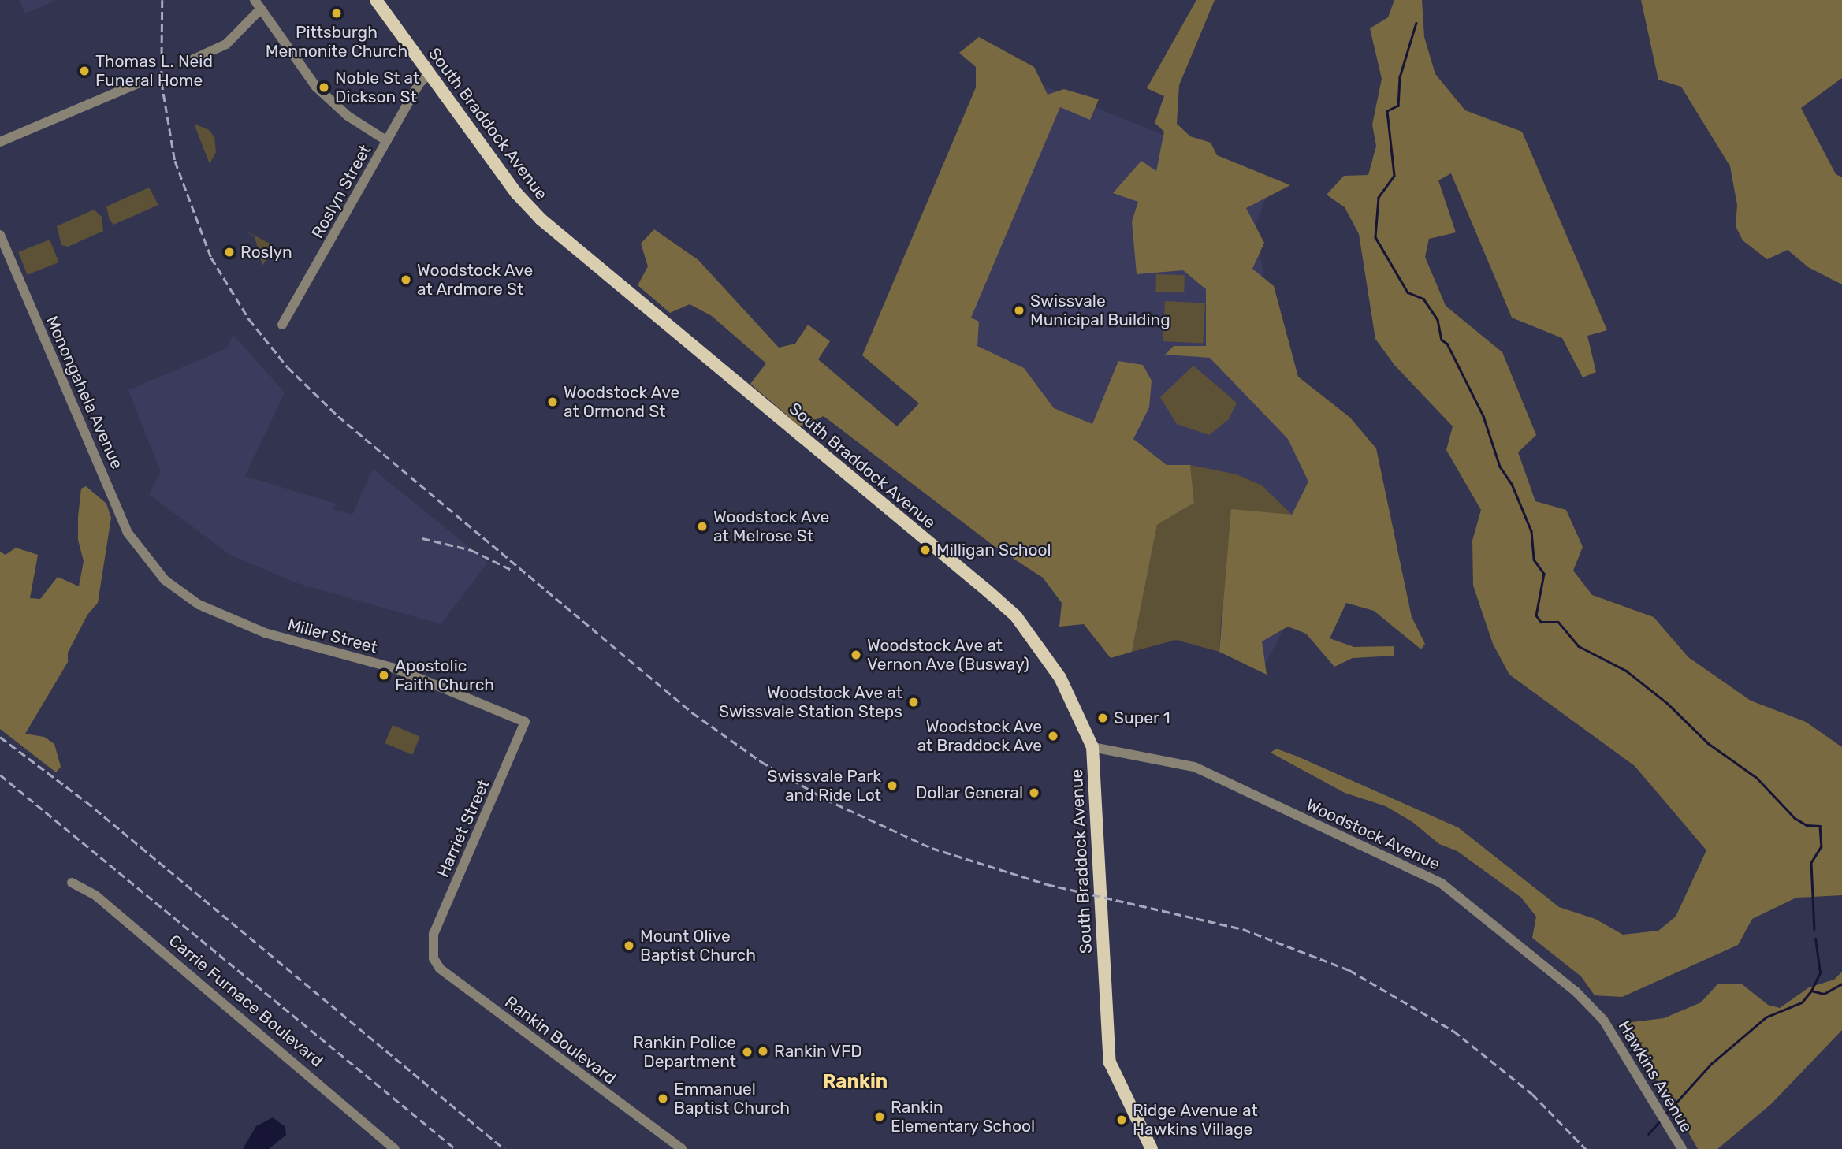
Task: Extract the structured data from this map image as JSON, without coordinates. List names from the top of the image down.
{
  "streets": {
    "main road": ["South Braddock Avenue"],
    "street": [
      "Roslyn Street",
      "Monongahela Avenue",
      "Miller Street",
      "Harriet Street",
      "Woodstock Avenue",
      "Carrie Furnace Boulevard",
      "Rankin Boulevard",
      "Hawkins Avenue"
    ]
  },
  "crossings": [
    ["South Braddock Avenue", "Roslyn Street"],
    ["South Braddock Avenue", "Woodstock Avenue"],
    ["Monongahela Avenue", "Miller Street"],
    ["Miller Street", "Harriet Street"],
    ["Harriet Street", "Rankin Boulevard"],
    ["Woodstock Avenue", "Hawkins Avenue"]
  ],
  "districts": ["Rankin"],
  "places": [
    "Pittsburgh Mennonite Church",
    "Thomas L. Neid Funeral Home",
    "Noble St at Dickson St",
    "Roslyn",
    "Woodstock Ave at Ardmore St",
    "Swissvale Municipal Building",
    "Woodstock Ave at Ormond St",
    "Woodstock Ave at Melrose St",
    "Milligan School",
    "Woodstock Ave at Vernon Ave (Busway)",
    "Apostolic Faith Church",
    "Woodstock Ave at Swissvale Station Steps",
    "Super 1",
    "Woodstock Ave at Braddock Ave",
    "Swissvale Park and Ride Lot",
    "Dollar General",
    "Mount Olive Baptist Church",
    "Rankin VFD",
    "Rankin Police Department",
    "Emmanuel Baptist Church",
    "Rankin Elementary School",
    "Ridge Avenue at Hawkins Village"
  ]
}
